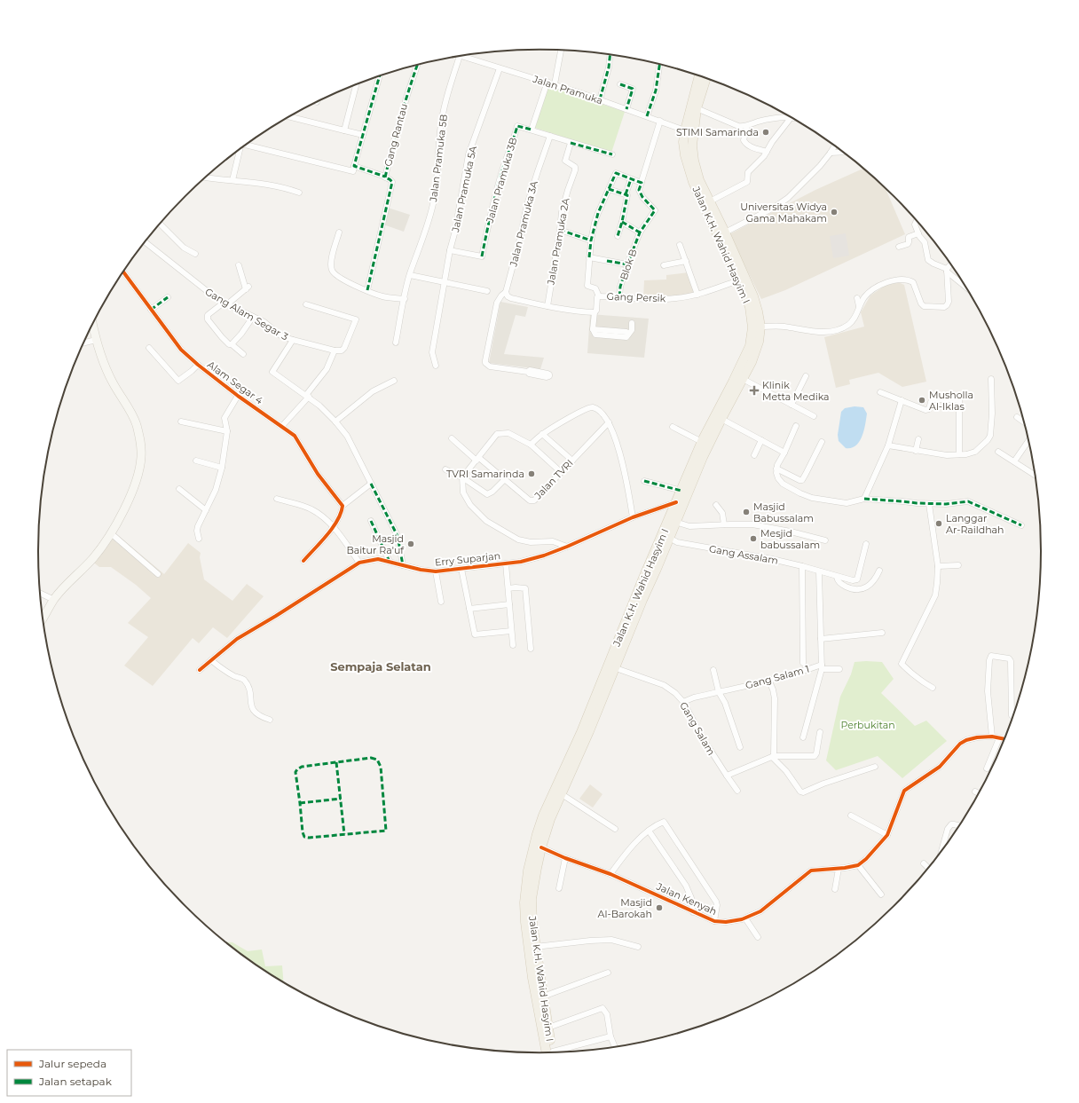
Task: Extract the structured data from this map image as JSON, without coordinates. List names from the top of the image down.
{
  "streets": {
    "main road": ["Jalan K.H. Wahid Hasyim I"],
    "street": [
      "Jalan Pramuka",
      "Gang Rantau",
      "Jalan Pramuka 5B",
      "Jalan Pramuka 3B",
      "Jalan Pramuka 5A",
      "Jalan Pramuka 3A",
      "Jalan Pramuka 2A",
      "Blok B",
      "Gang Persik",
      "Gang Alam Segar 3",
      "Alam Segar 4",
      "Jalan TVRI",
      "Gang Assalam",
      "Erry Suparjan",
      "Gang Salam 1",
      "Gang Salam",
      "Jalan Kenyah"
    ]
  },
  "crossings": [
    ["Jalan Pramuka", "Jalan Pramuka 5A"],
    ["Jalan Pramuka", "Jalan K.H. Wahid Hasyim I"],
    ["Jalan Pramuka 3B", "Jalan Pramuka 5A"],
    ["Jalan K.H. Wahid Hasyim I", "Gang Persik"],
    ["Jalan K.H. Wahid Hasyim I", "Gang Assalam"],
    ["Jalan K.H. Wahid Hasyim I", "Erry Suparjan"],
    ["Jalan K.H. Wahid Hasyim I", "Gang Salam"],
    ["Jalan K.H. Wahid Hasyim I", "Jalan Kenyah"],
    ["Blok B", "Gang Persik"],
    ["Gang Assalam", "Gang Salam 1"],
    ["Gang Salam 1", "Gang Salam"]
  ],
  "districts": ["Sempaja Selatan"],
  "parks": ["Perbukitan"],
  "places": {
    "other": [
      "STIMI Samarinda",
      "Universitas Widya Gama Mahakam",
      "Musholla Al-Iklas",
      "TVRI Samarinda",
      "Masjid Babussalam",
      "Langgar Ar-Raildhah",
      "Mesjid babussalam",
      "Masjid Baitur Ra'uf",
      "Masjid Al-Barokah"
    ],
    "health": ["Klinik Metta Medika"]
  },
  "legend": ["Jalur sepeda", "Jalan setapak"]
}
